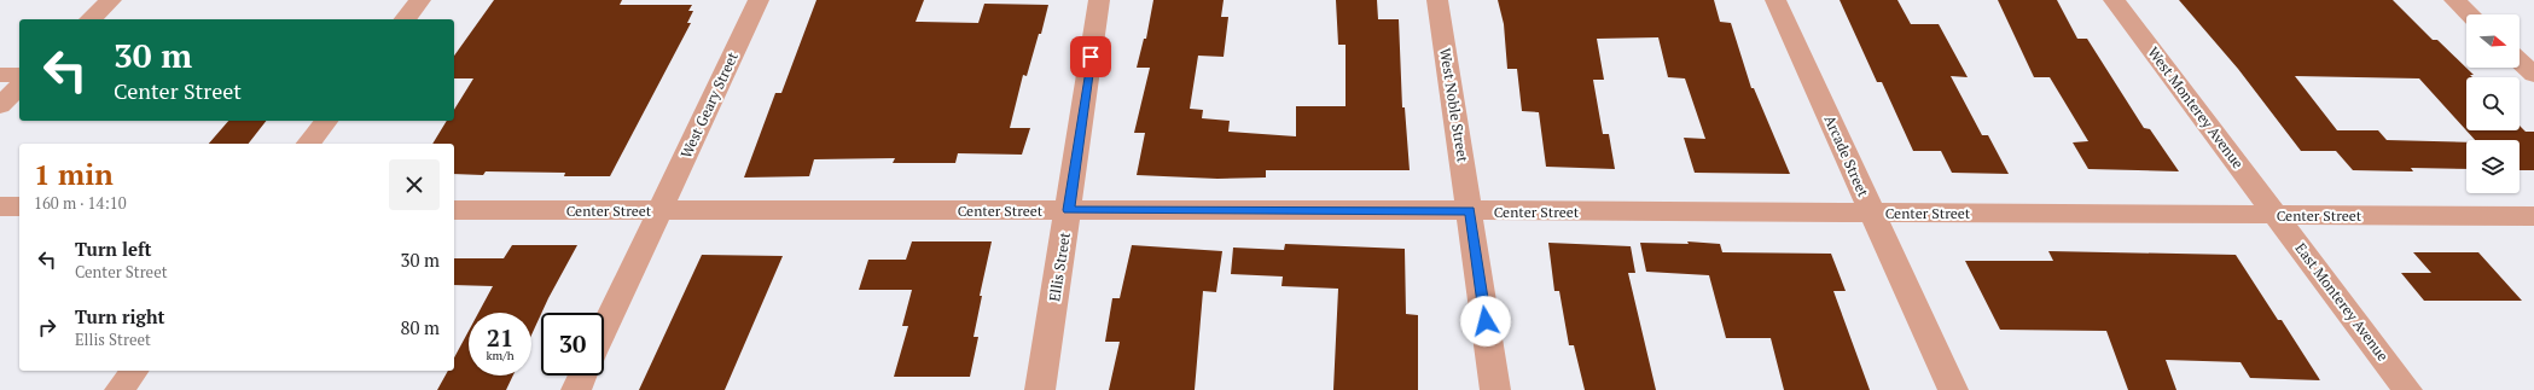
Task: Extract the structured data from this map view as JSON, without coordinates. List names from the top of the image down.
{
  "streets": {
    "street": [
      "West Geary Street",
      "West Noble Street",
      "West Monterey Avenue",
      "Arcade Street",
      "Center Street",
      "Ellis Street",
      "East Monterey Avenue"
    ]
  },
  "crossings": [
    ["West Geary Street", "Center Street"],
    ["West Noble Street", "Center Street"],
    ["West Monterey Avenue", "Center Street"],
    ["West Monterey Avenue", "East Monterey Avenue"],
    ["Arcade Street", "Center Street"],
    ["Center Street", "Ellis Street"],
    ["Center Street", "East Monterey Avenue"]
  ],
  "north": "right",
  "page": {
    "turn": ["30 m", "Center Street"],
    "heading": ["1 min", "160 m · 14:10"],
    "list": [
      {
        "name": "Turn left",
        "note": "Center Street",
        "value": "30 m"
      },
      {
        "name": "Turn right",
        "note": "Ellis Street",
        "value": "80 m"
      }
    ],
    "speed": "21 km/h",
    "limit": "30"
  }
}
